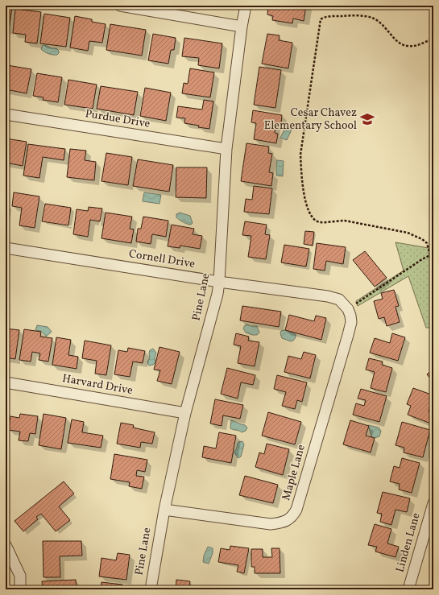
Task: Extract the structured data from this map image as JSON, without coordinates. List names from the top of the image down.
{
  "streets": {
    "street": [
      "Purdue Drive",
      "Cornell Drive",
      "Pine Lane",
      "Harvard Drive",
      "Maple Lane",
      "Linden Lane"
    ]
  },
  "crossings": [
    ["Purdue Drive", "Pine Lane"],
    ["Cornell Drive", "Pine Lane"],
    ["Cornell Drive", "Maple Lane"],
    ["Pine Lane", "Harvard Drive"],
    ["Pine Lane", "Maple Lane"]
  ],
  "places": {
    "school or university": ["Cesar Chavez Elementary School"]
  }
}
